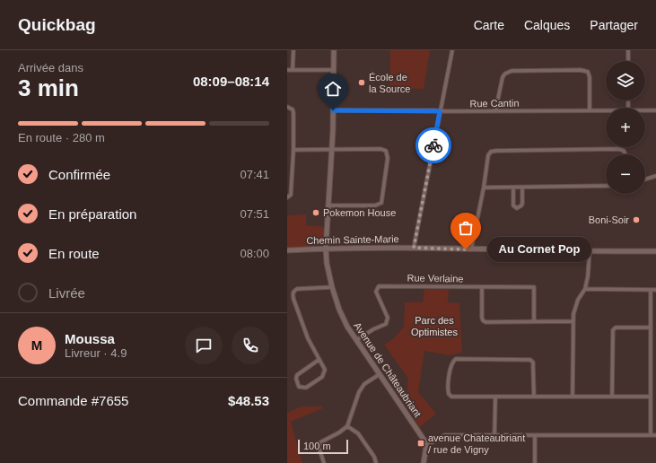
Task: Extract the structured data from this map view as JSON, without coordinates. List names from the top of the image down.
{
  "streets": {
    "street": [
      "Rue Cantin",
      "Chemin Sainte-Marie",
      "Rue Verlaine",
      "Avenue de Châteaubriant"
    ]
  },
  "crossings": [
    ["Rue Cantin", "Avenue de Châteaubriant"],
    ["Chemin Sainte-Marie", "Avenue de Châteaubriant"],
    ["Rue Verlaine", "Avenue de Châteaubriant"]
  ],
  "parks": ["Parc des Optimistes"],
  "places": {
    "other": [
      "École de la Source",
      "Pokemon House",
      "Boni-Soir",
      "Au Cornet Pop"
    ],
    "transit": ["avenue Chateaubriant / rue de Vigny"]
  },
  "scale_bar": "100 m",
  "page": {
    "header": "Quickbag",
    "nav": ["Carte", "Calques", "Partager"],
    "heading": ["3 min", "Arrivée dans", "08:09–08:14"],
    "panel": [
      "Moussa",
      "Livreur · 4.9",
      "Commande #7655",
      "$48.53"
    ],
    "map_buttons": ["+", "−"],
    "bar": "En route · 280 m",
    "list": [
      ["Confirmée", "07:41"],
      ["En préparation", "07:51"],
      ["En route", "08:00"],
      "Livrée"
    ],
    "bubble": "Au Cornet Pop",
    "round": "M",
    "scale": "100 m"
  }
}
